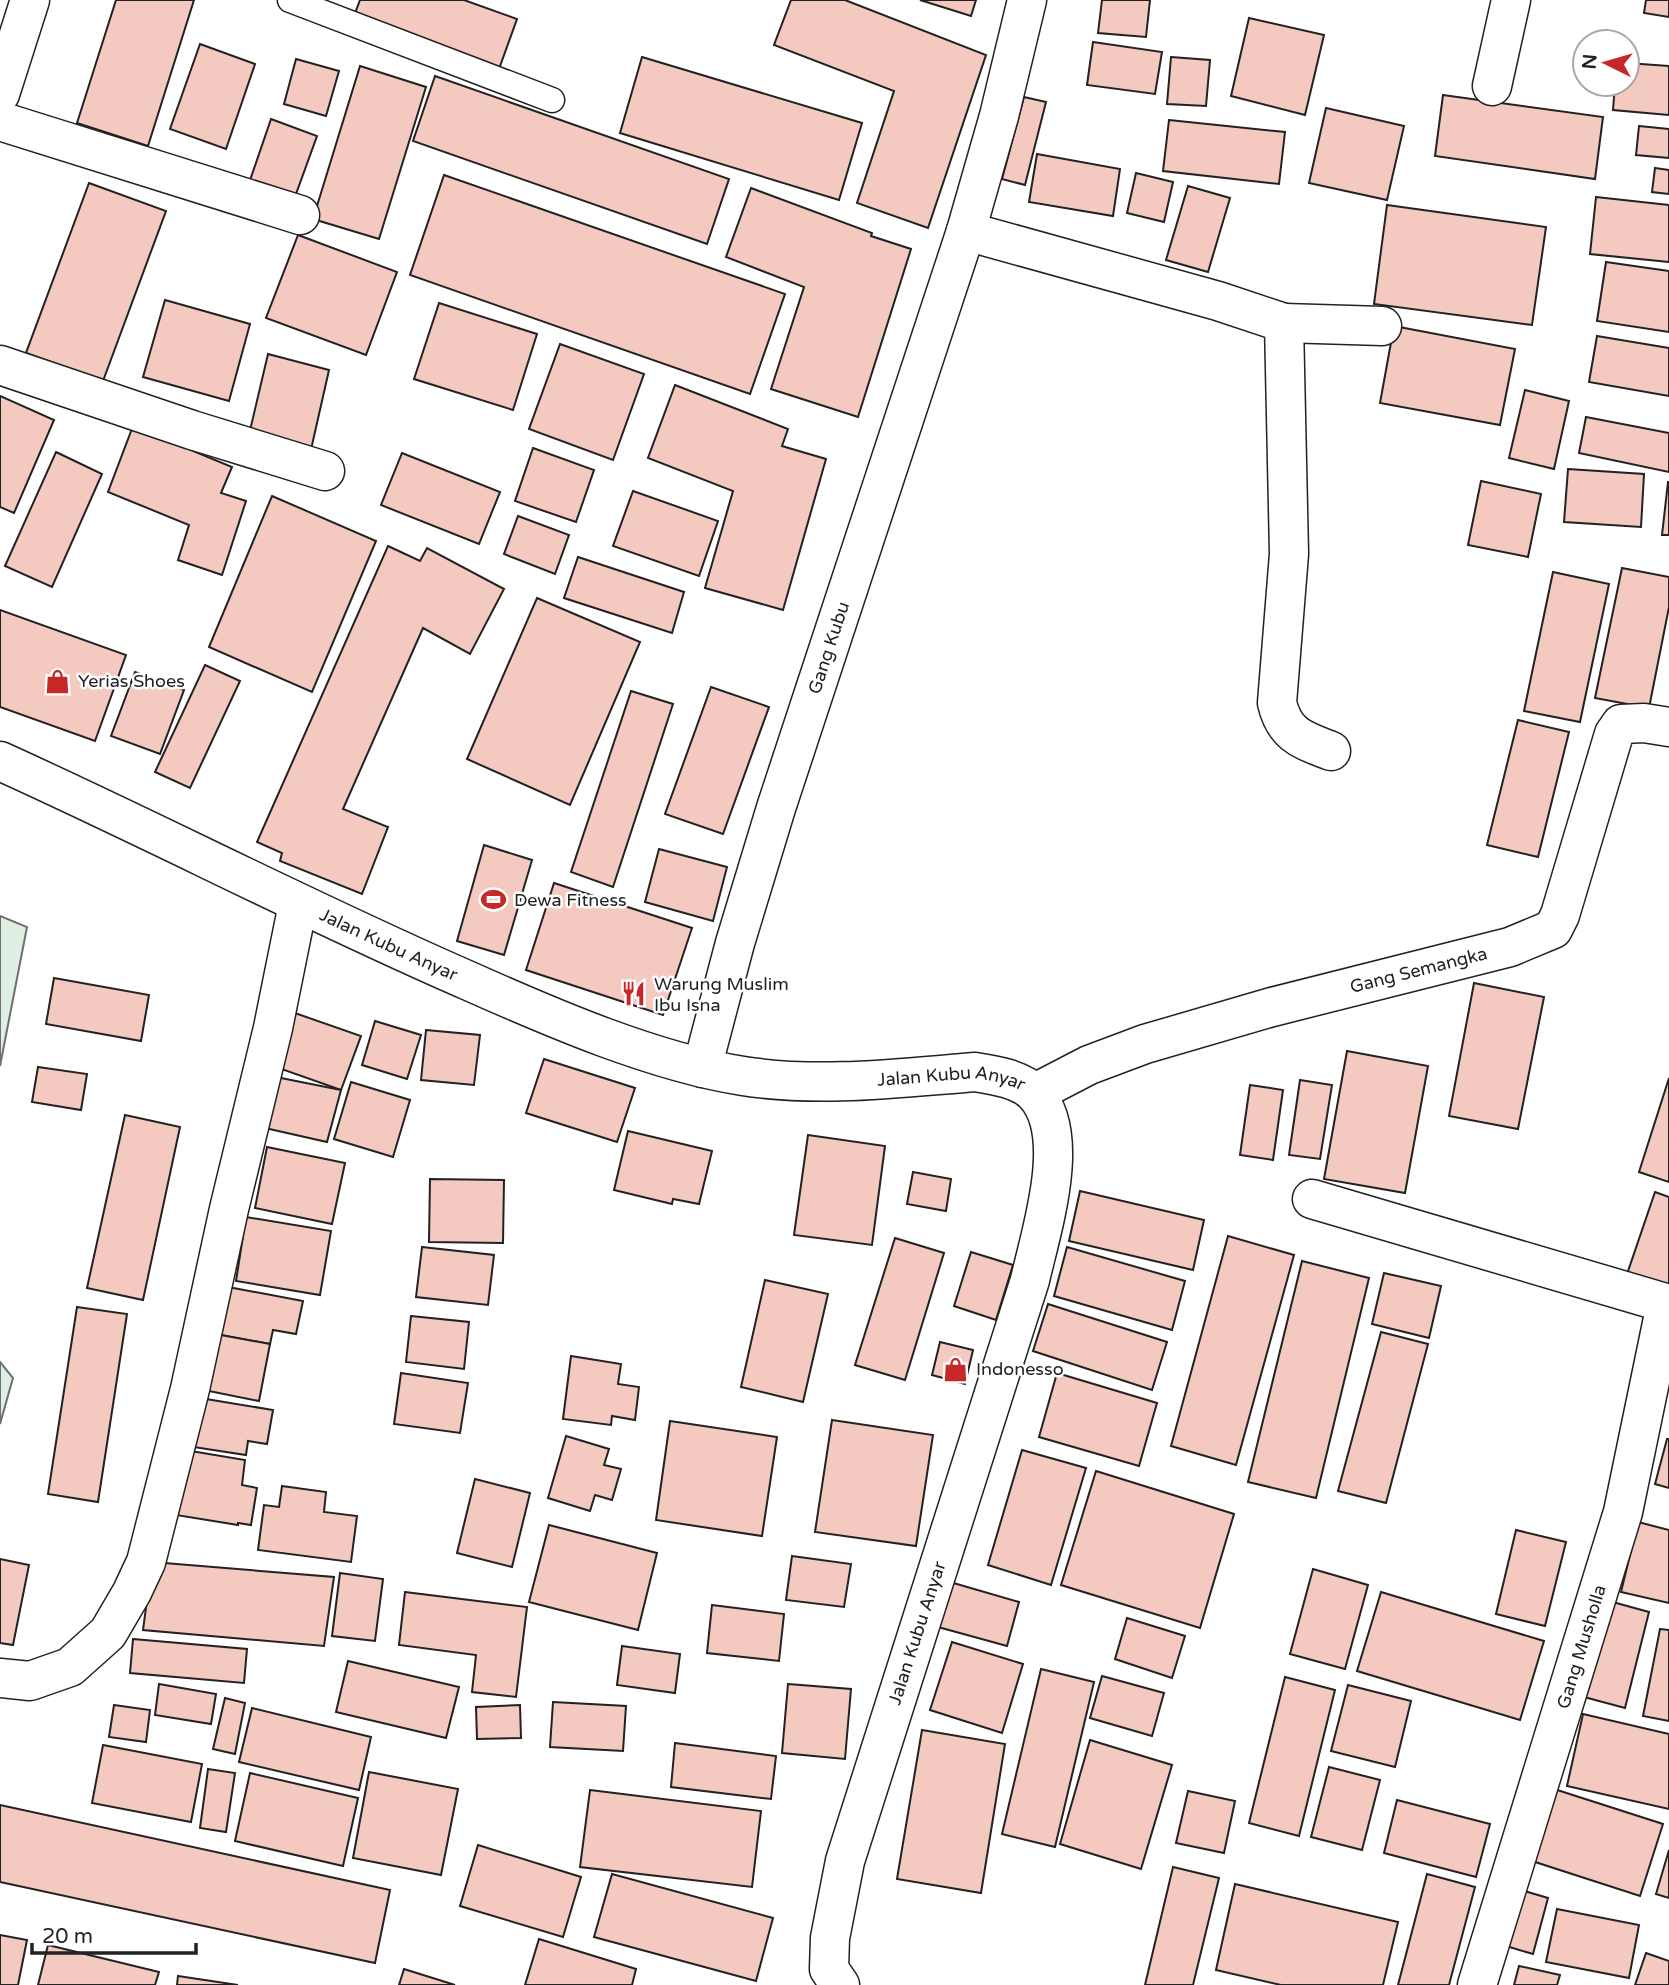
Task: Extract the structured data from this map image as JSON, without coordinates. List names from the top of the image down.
{
  "streets": {
    "street": [
      "Gang Kubu",
      "Jalan Kubu Anyar",
      "Gang Semangka",
      "Gang Musholla"
    ]
  },
  "crossings": [
    ["Gang Kubu", "Jalan Kubu Anyar"],
    ["Jalan Kubu Anyar", "Gang Semangka"]
  ],
  "places": {
    "shop": ["Yerias Shoes", "Indonesso"],
    "sports": ["Dewa Fitness"],
    "restaurant": ["Warung Muslim Ibu Isna"]
  },
  "scale_bar": "20 m",
  "north": "left"
}
